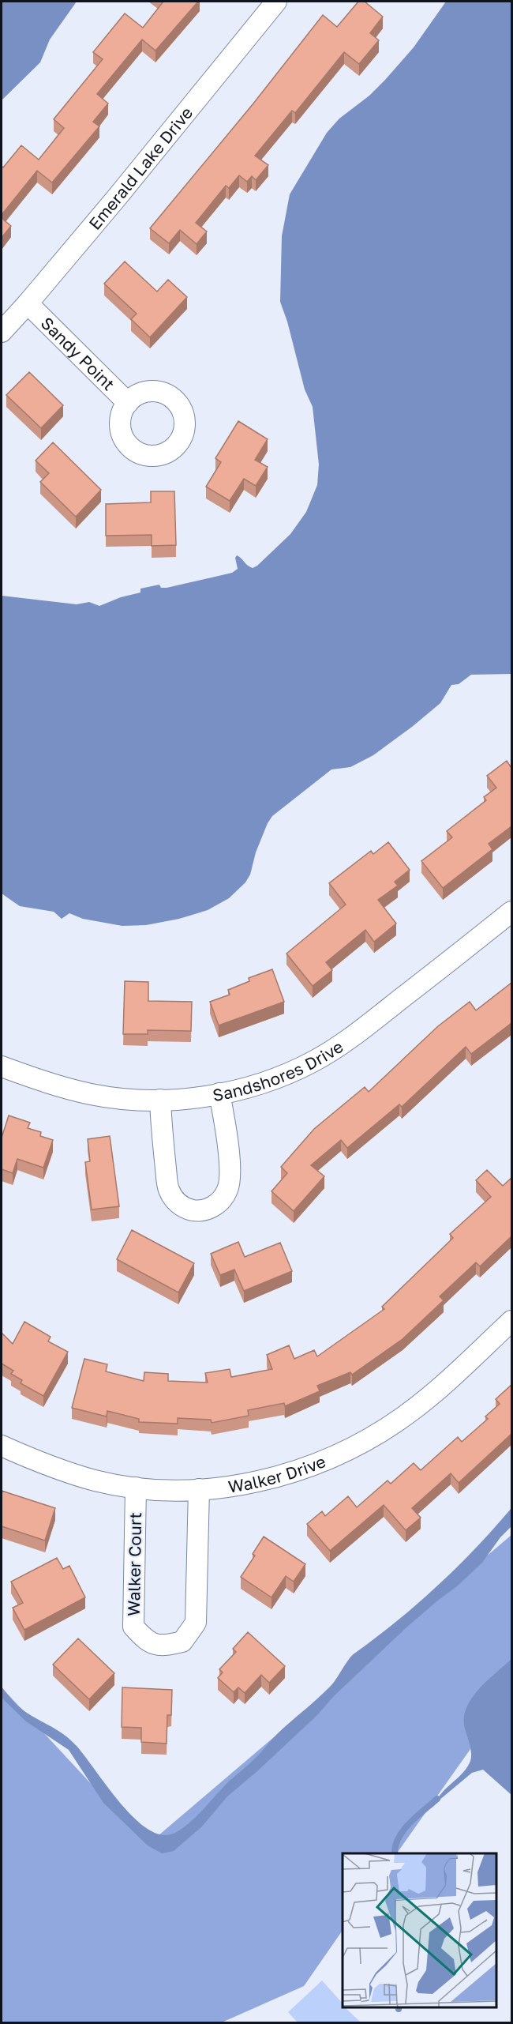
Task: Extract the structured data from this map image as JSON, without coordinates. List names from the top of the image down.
{
  "streets": {
    "street": [
      "Emerald Lake Drive",
      "Sandy Point",
      "Sandshores Drive",
      "Walker Drive",
      "Walker Court"
    ]
  },
  "crossings": [
    ["Emerald Lake Drive", "Sandy Point"],
    ["Walker Drive", "Walker Court"]
  ]
}
